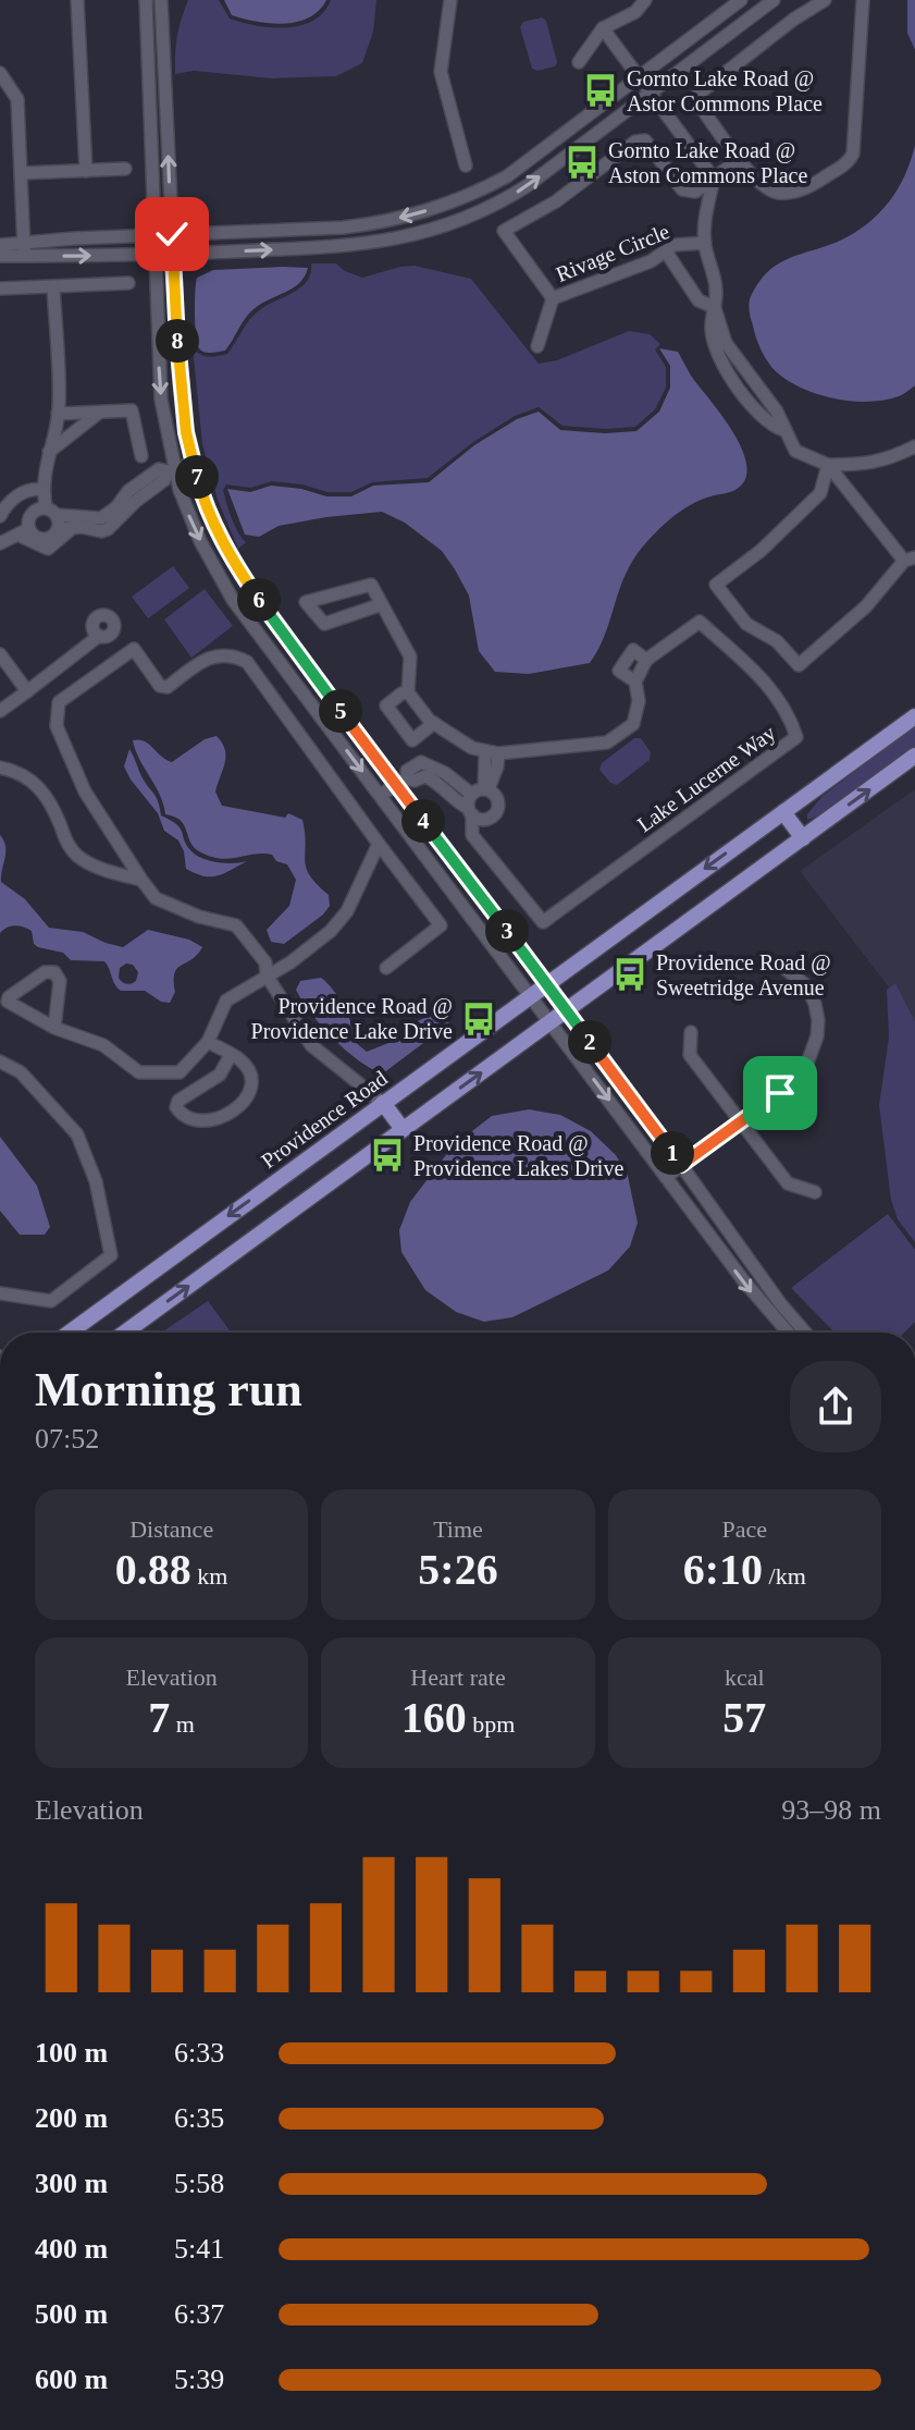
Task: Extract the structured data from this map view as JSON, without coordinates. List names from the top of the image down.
{
  "streets": {
    "main road": ["Providence Road"],
    "street": ["Rivage Circle", "Lake Lucerne Way"]
  },
  "places": {
    "bus stop": [
      "Gornto Lake Road @ Astor Commons Place",
      "Gornto Lake Road @ Aston Commons Place",
      "Providence Road @ Sweetridge Avenue",
      "Providence Road @ Providence Lake Drive",
      "Providence Road @ Providence Lakes Drive"
    ]
  },
  "page": {
    "pins": [
      "8",
      "7",
      "6",
      "5",
      "4",
      "3",
      "2",
      "1"
    ],
    "heading": ["Morning run", "07:52"],
    "stats": [
      ["Distance", "0.88 km"],
      ["Time", "5:26"],
      ["Pace", "6:10 /km"],
      ["Elevation", "7 m"],
      ["Heart rate", "160 bpm"],
      ["kcal", "57"]
    ],
    "chart": ["Elevation", "93–98 m"],
    "list": [
      {
        "name": "100 m",
        "note": "6:33"
      },
      {
        "name": "200 m",
        "note": "6:35"
      },
      {
        "name": "300 m",
        "note": "5:58"
      },
      {
        "name": "400 m",
        "note": "5:41"
      },
      {
        "name": "500 m",
        "note": "6:37"
      },
      {
        "name": "600 m",
        "note": "5:39"
      }
    ]
  }
}
